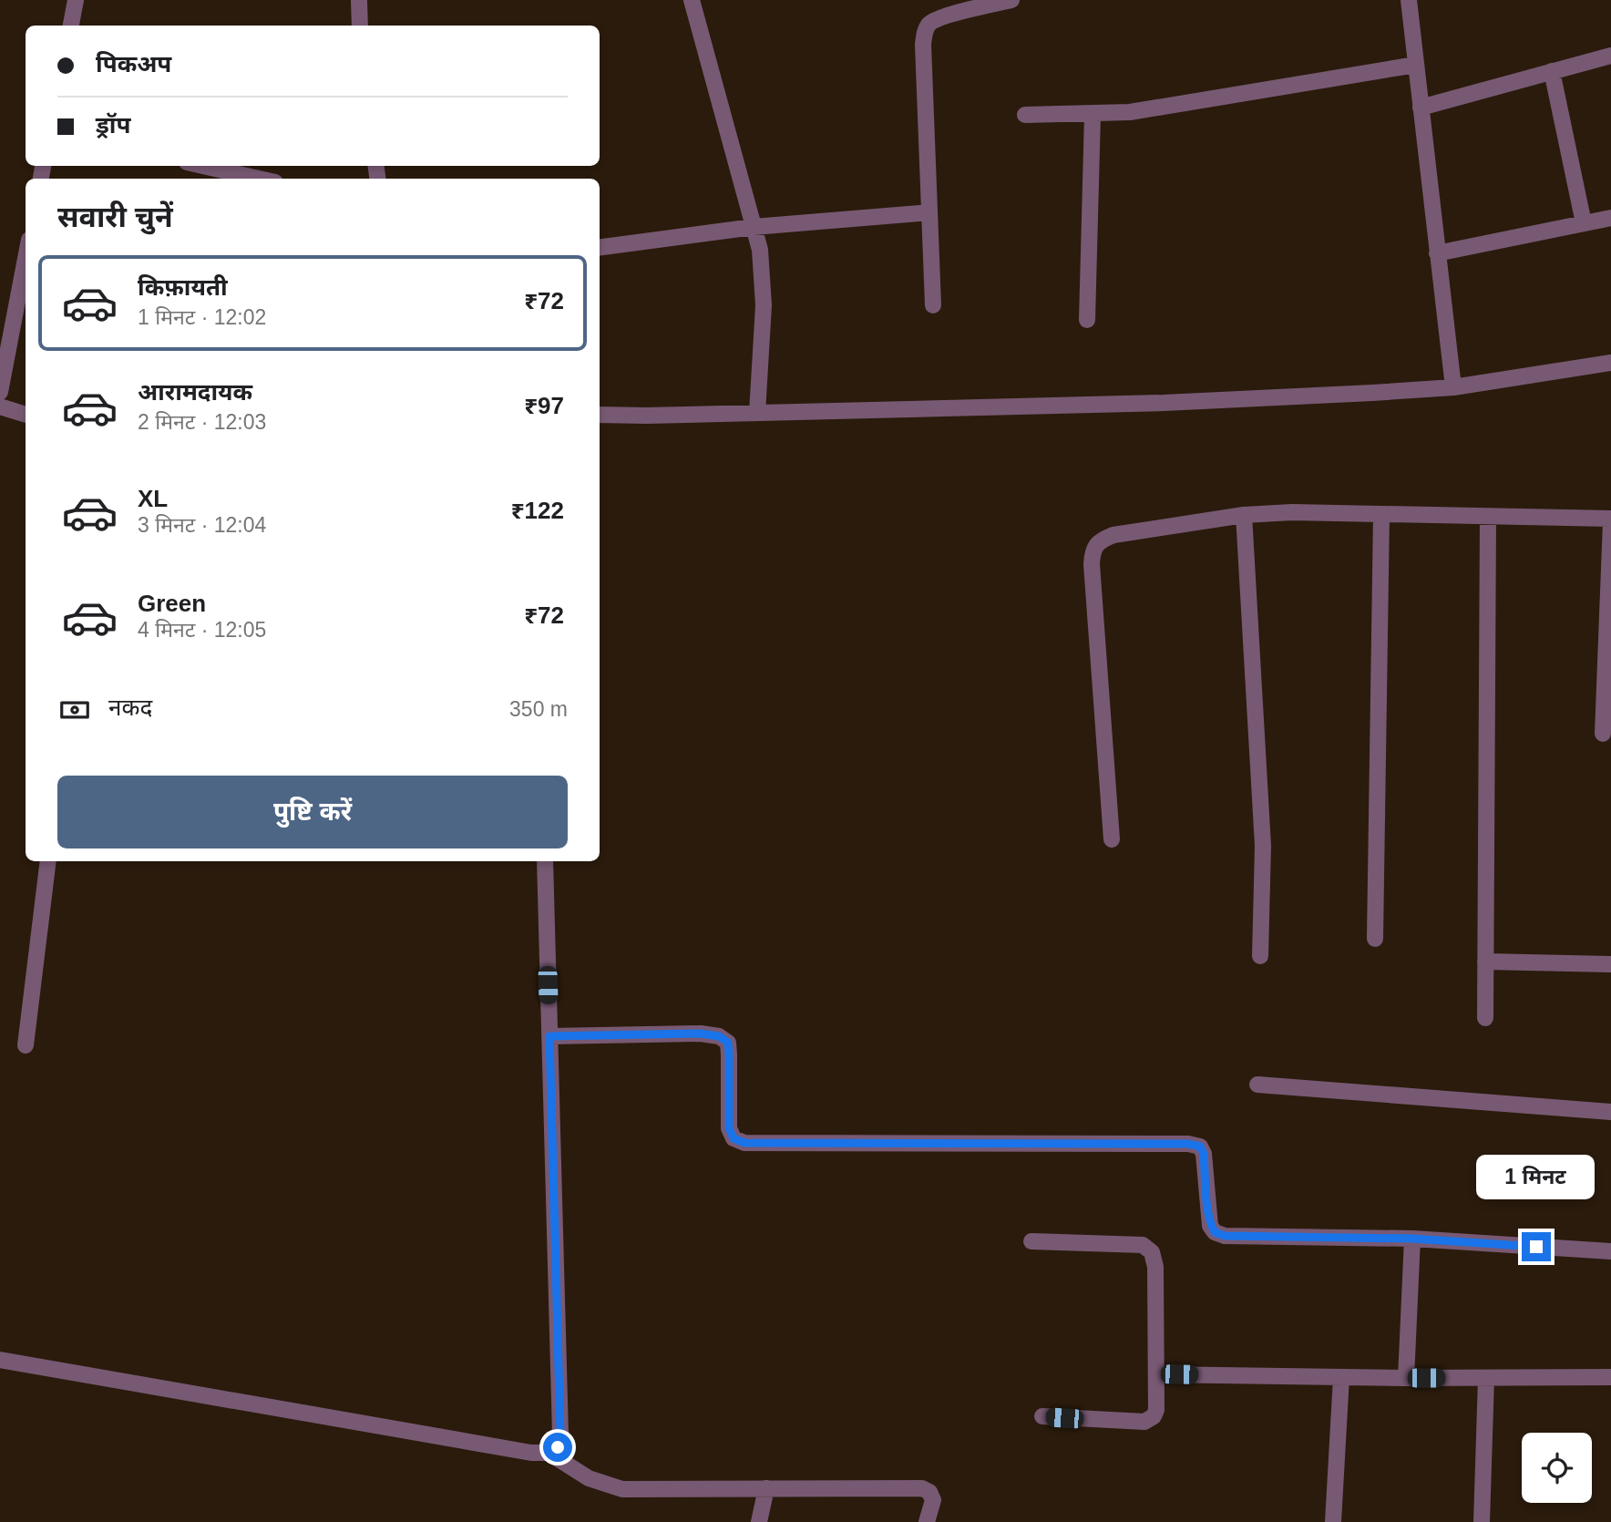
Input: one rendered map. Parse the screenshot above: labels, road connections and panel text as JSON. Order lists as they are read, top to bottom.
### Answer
{
  "page": {
    "banner": ["पिकअप", "ड्रॉप"],
    "heading": "सवारी चुनें",
    "list": [
      {
        "name": "किफ़ायती",
        "note": "1 मिनट · 12:02",
        "value": "₹72"
      },
      {
        "name": "आरामदायक",
        "note": "2 मिनट · 12:03",
        "value": "₹97"
      },
      {
        "name": "XL",
        "note": "3 मिनट · 12:04",
        "value": "₹122"
      },
      {
        "name": "Green",
        "note": "4 मिनट · 12:05",
        "value": "₹72"
      }
    ],
    "pay": ["नकद", "350 m"],
    "buttons": "पुष्टि करें",
    "bubble": "1 मिनट"
  }
}
